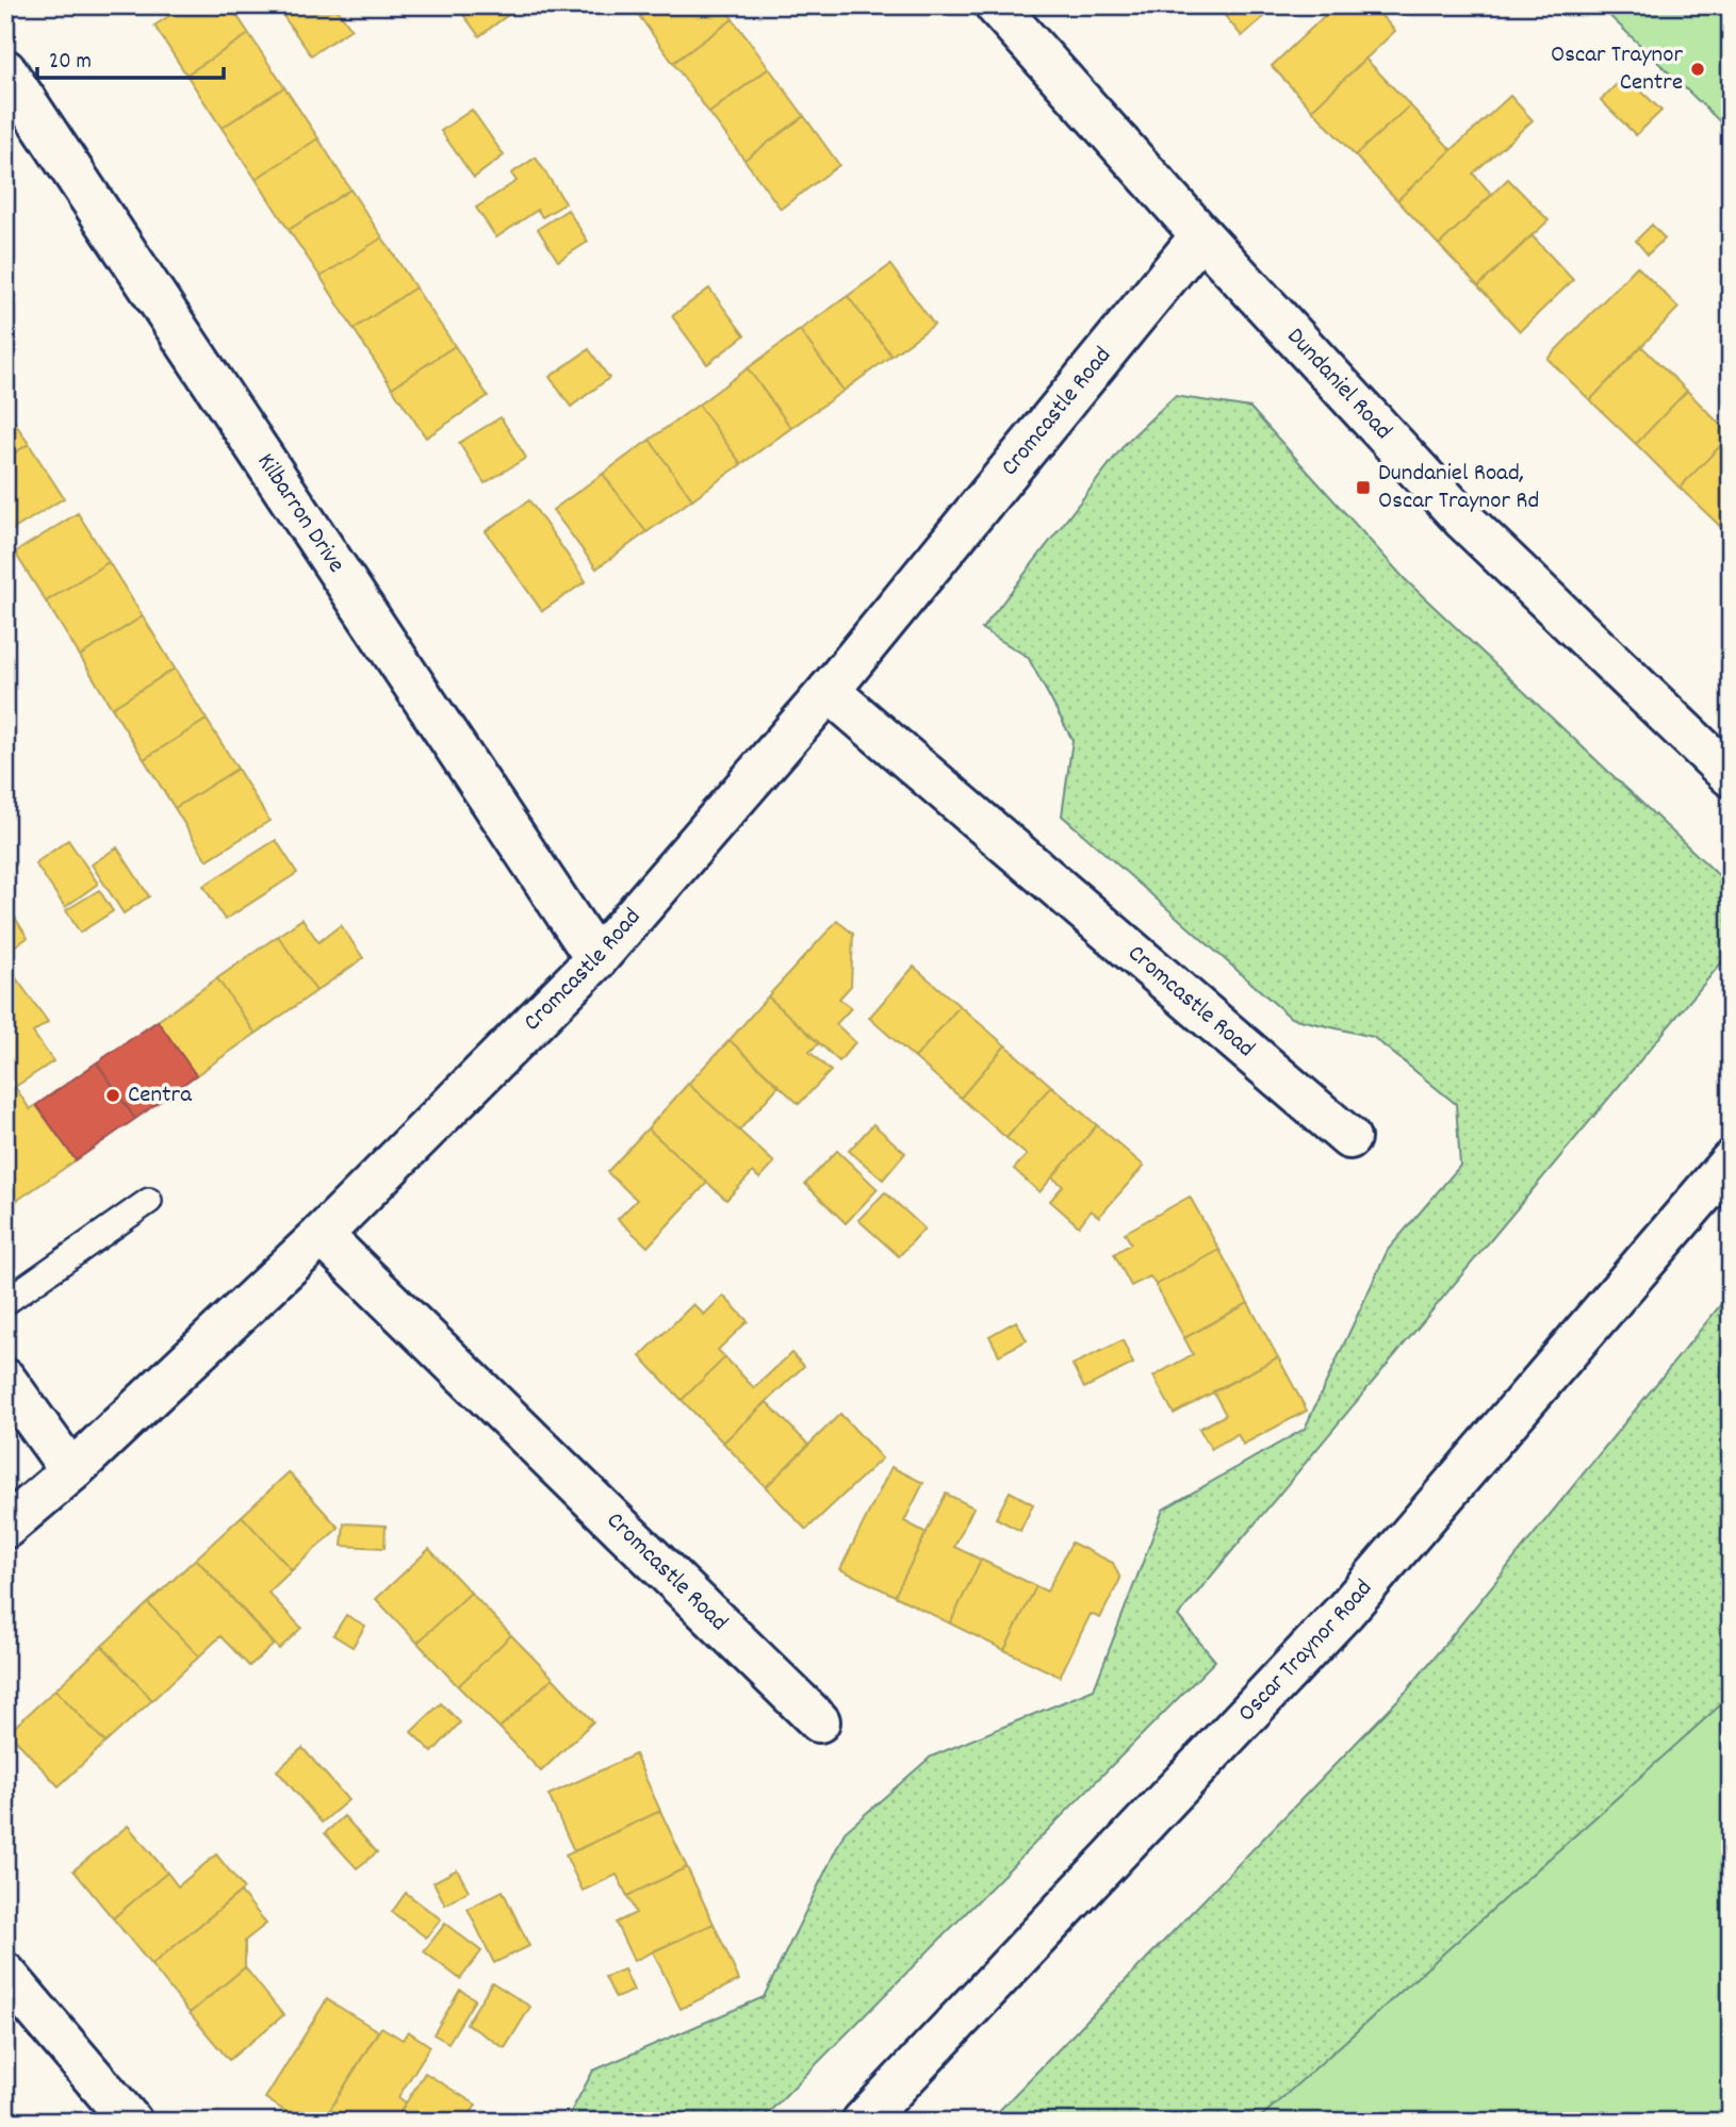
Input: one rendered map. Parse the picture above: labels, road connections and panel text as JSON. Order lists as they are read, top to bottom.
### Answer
{
  "streets": {
    "street": [
      "Dundaniel Road",
      "Cromcastle Road",
      "Kilbarron Drive",
      "Oscar Traynor Road"
    ]
  },
  "crossings": [
    ["Dundaniel Road", "Cromcastle Road"],
    ["Cromcastle Road", "Kilbarron Drive"]
  ],
  "places": {
    "other": ["Oscar Traynor Centre", "Centra"],
    "transit": ["Dundaniel Road, Oscar Traynor Rd"]
  },
  "scale_bar": "20 m"
}
